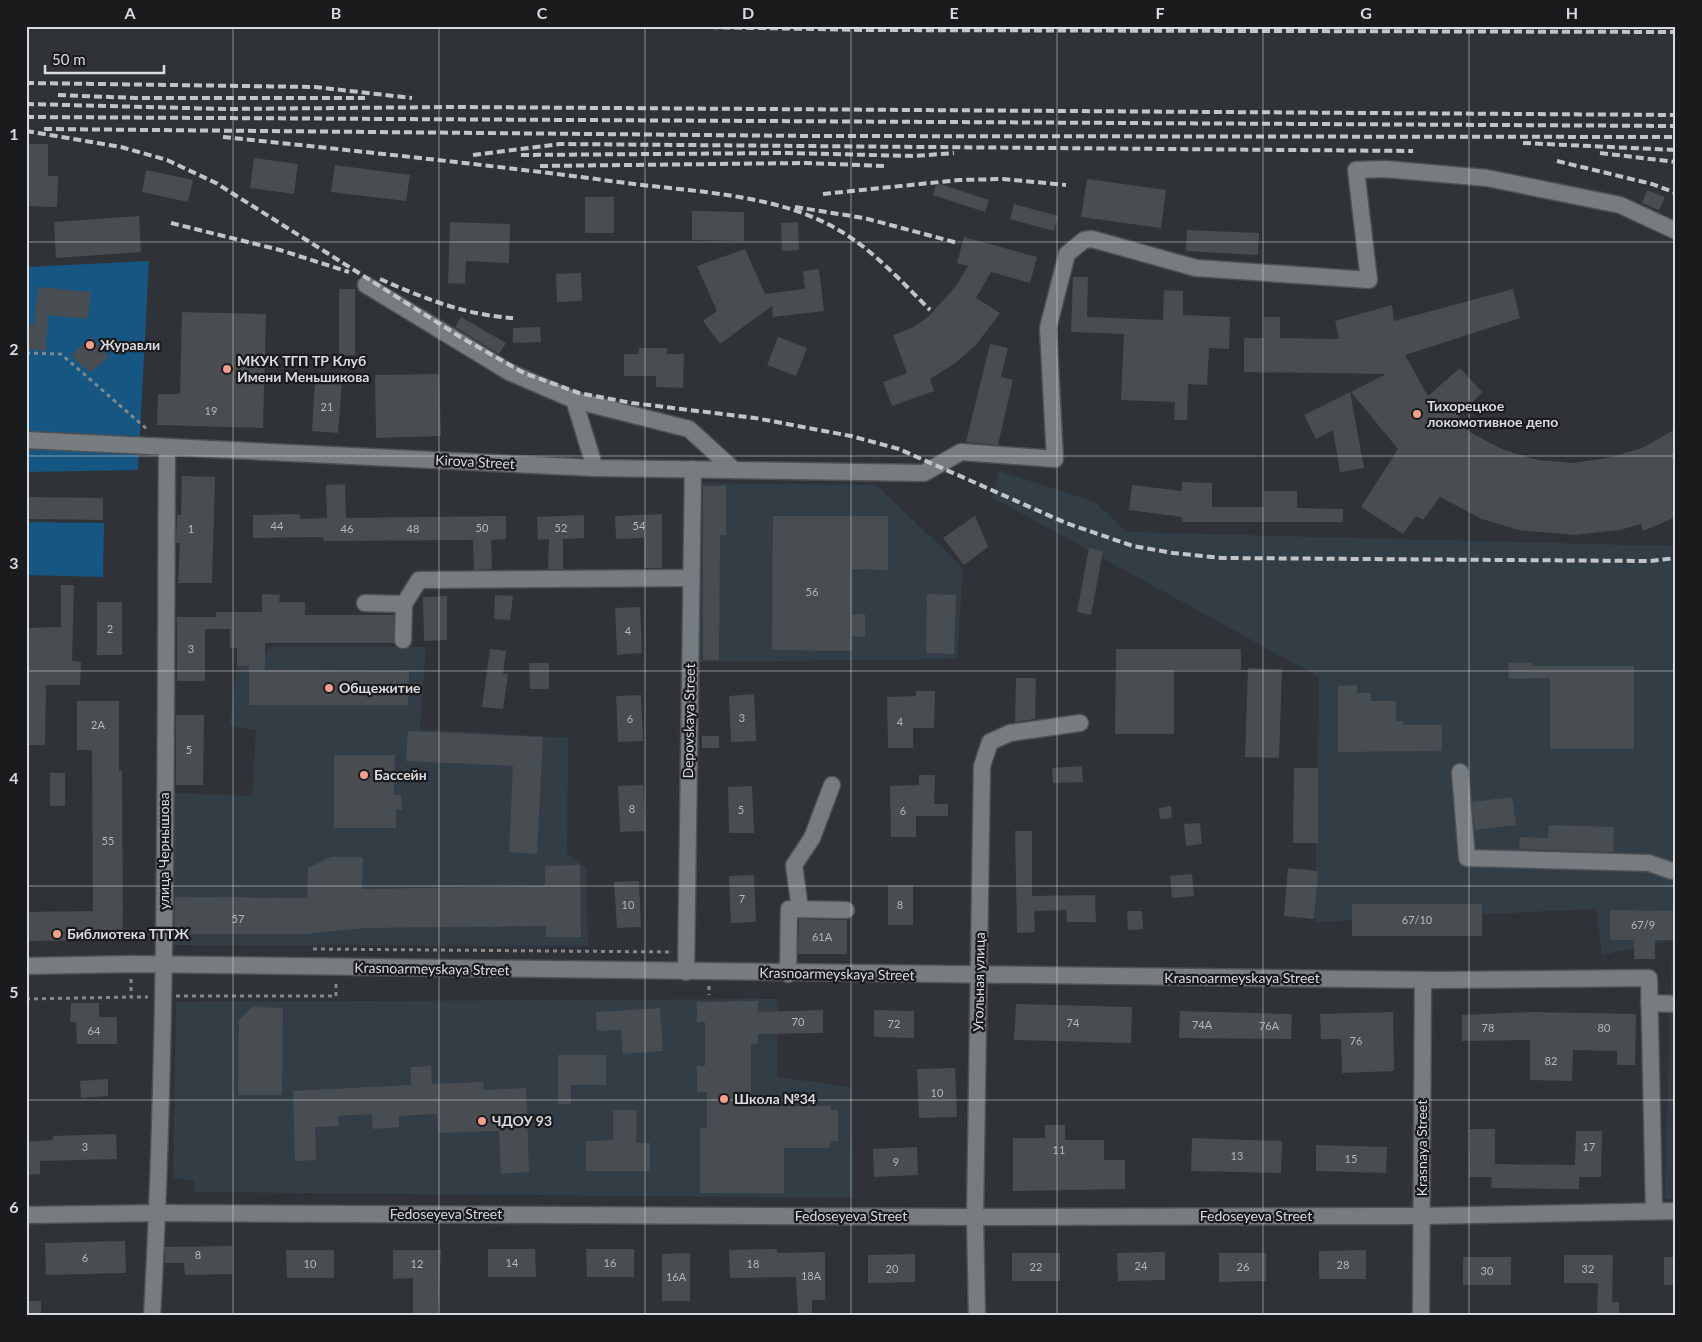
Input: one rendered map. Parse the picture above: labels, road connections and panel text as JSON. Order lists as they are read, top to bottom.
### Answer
{
  "streets": {
    "street": [
      "Kirova Street",
      "Depovskaya Street",
      "улица Чернышова",
      "Krasnoarmeyskaya Street",
      "Угольная улица",
      "Krasnaya Street",
      "Fedoseyeva Street"
    ]
  },
  "crossings": [
    ["Kirova Street", "Depovskaya Street"],
    ["Kirova Street", "улица Чернышова"],
    ["Depovskaya Street", "Krasnoarmeyskaya Street"],
    ["улица Чернышова", "Krasnoarmeyskaya Street"],
    ["улица Чернышова", "Fedoseyeva Street"],
    ["Krasnoarmeyskaya Street", "Угольная улица"],
    ["Krasnoarmeyskaya Street", "Krasnaya Street"],
    ["Угольная улица", "Fedoseyeva Street"],
    ["Krasnaya Street", "Fedoseyeva Street"]
  ],
  "places": [
    "Журавли",
    "МКУК ТГП ТР Клуб Имени Меньшикова",
    "Тихорецкое локомотивное депо",
    "Общежитие",
    "Бассейн",
    "Библиотека ТТТЖ",
    "Школа №34",
    "ЧДОУ 93"
  ],
  "house_numbers": [
    "21",
    "19",
    "44",
    "54",
    "50",
    "52",
    "1",
    "46",
    "48",
    "56",
    "2",
    "4",
    "3",
    "3",
    "6",
    "4",
    "2А",
    "5",
    "8",
    "5",
    "6",
    "55",
    "7",
    "10",
    "8",
    "57",
    "67/10",
    "67/9",
    "61А",
    "70",
    "74",
    "72",
    "74А",
    "76А",
    "78",
    "80",
    "64",
    "76",
    "82",
    "10",
    "3",
    "17",
    "11",
    "13",
    "15",
    "9",
    "8",
    "6",
    "14",
    "16",
    "10",
    "12",
    "18",
    "28",
    "24",
    "22",
    "26",
    "20",
    "32",
    "30",
    "18А",
    "16А"
  ],
  "scale_bar": "50 m",
  "grid": {
    "columns": [
      "A",
      "B",
      "C",
      "D",
      "E",
      "F",
      "G",
      "H"
    ],
    "rows": [
      "1",
      "2",
      "3",
      "4",
      "5",
      "6"
    ]
  }
}
